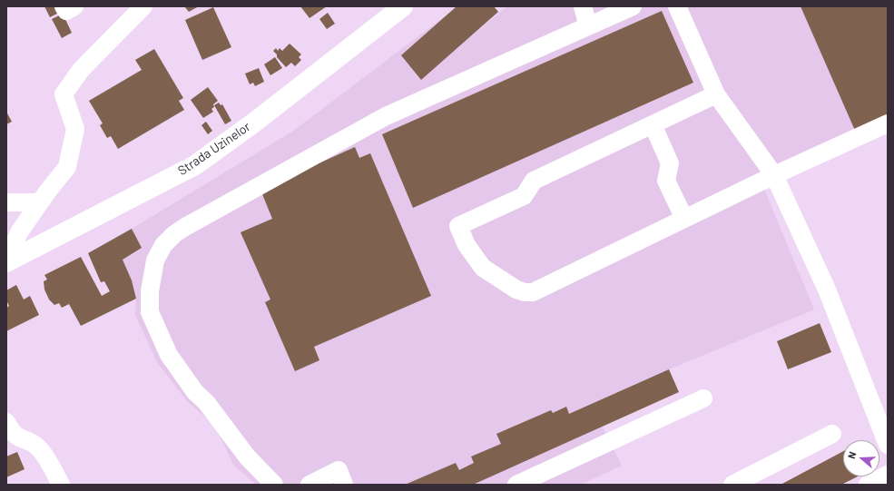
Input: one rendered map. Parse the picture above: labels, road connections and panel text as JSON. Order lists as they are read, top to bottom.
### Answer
{
  "streets": {
    "main road": ["Strada Uzinelor"]
  },
  "north": "left"
}
